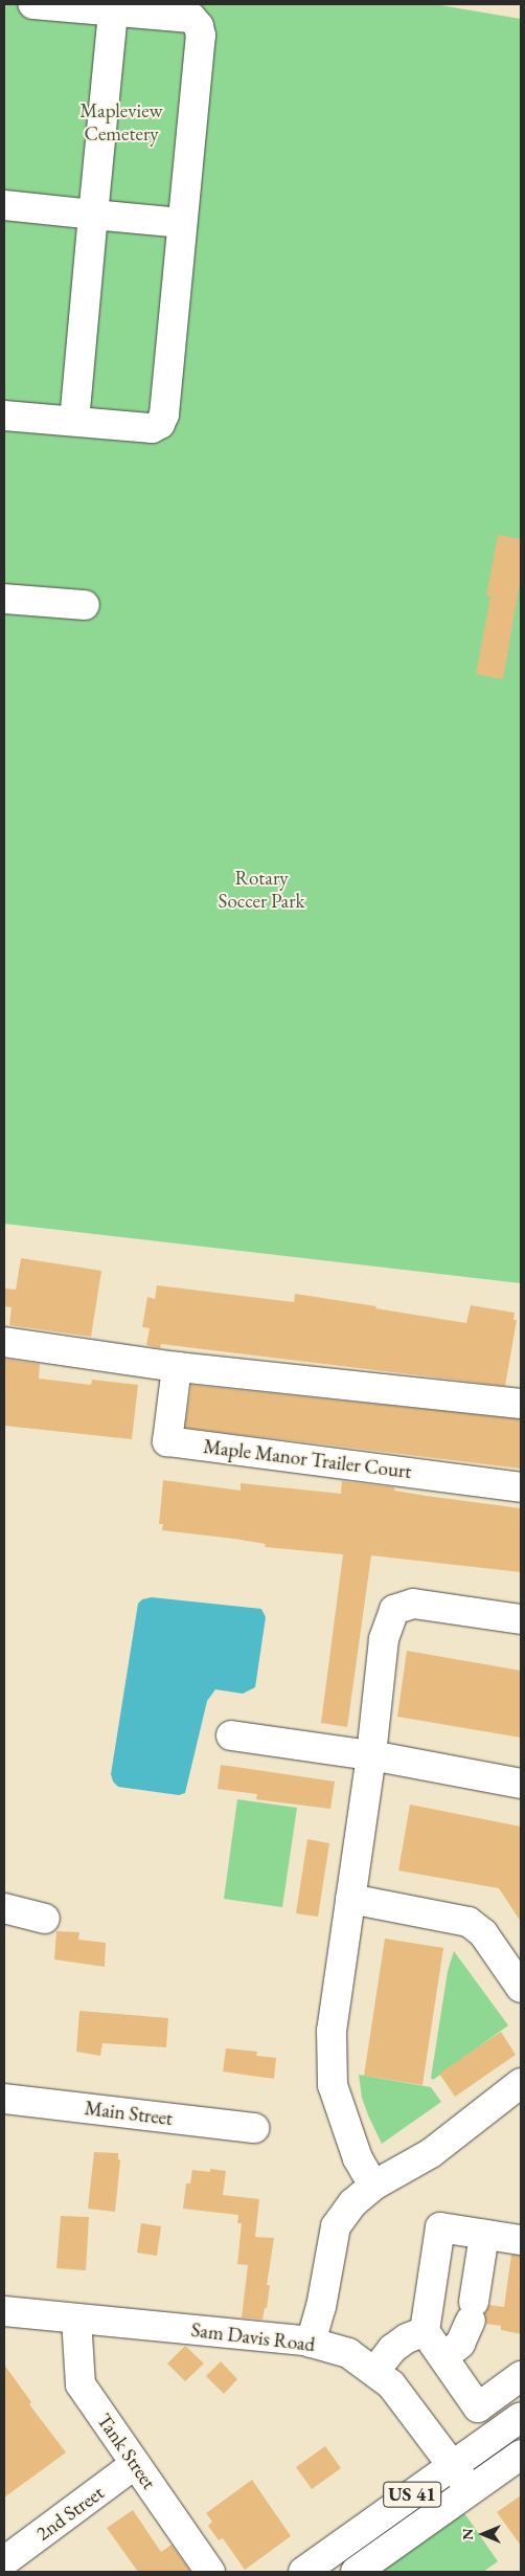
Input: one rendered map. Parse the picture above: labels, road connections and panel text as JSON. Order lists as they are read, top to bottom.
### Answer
{
  "streets": {
    "street": [
      "Maple Manor Trailer Court",
      "Main Street",
      "Sam Davis Road",
      "Tank Street",
      "US 41",
      "2nd Street"
    ]
  },
  "crossings": [
    ["Sam Davis Road", "Tank Street"],
    ["Sam Davis Road", "US 41"],
    ["Tank Street", "2nd Street"]
  ],
  "parks": ["Mapleview Cemetery", "Rotary Soccer Park"],
  "north": "left"
}
